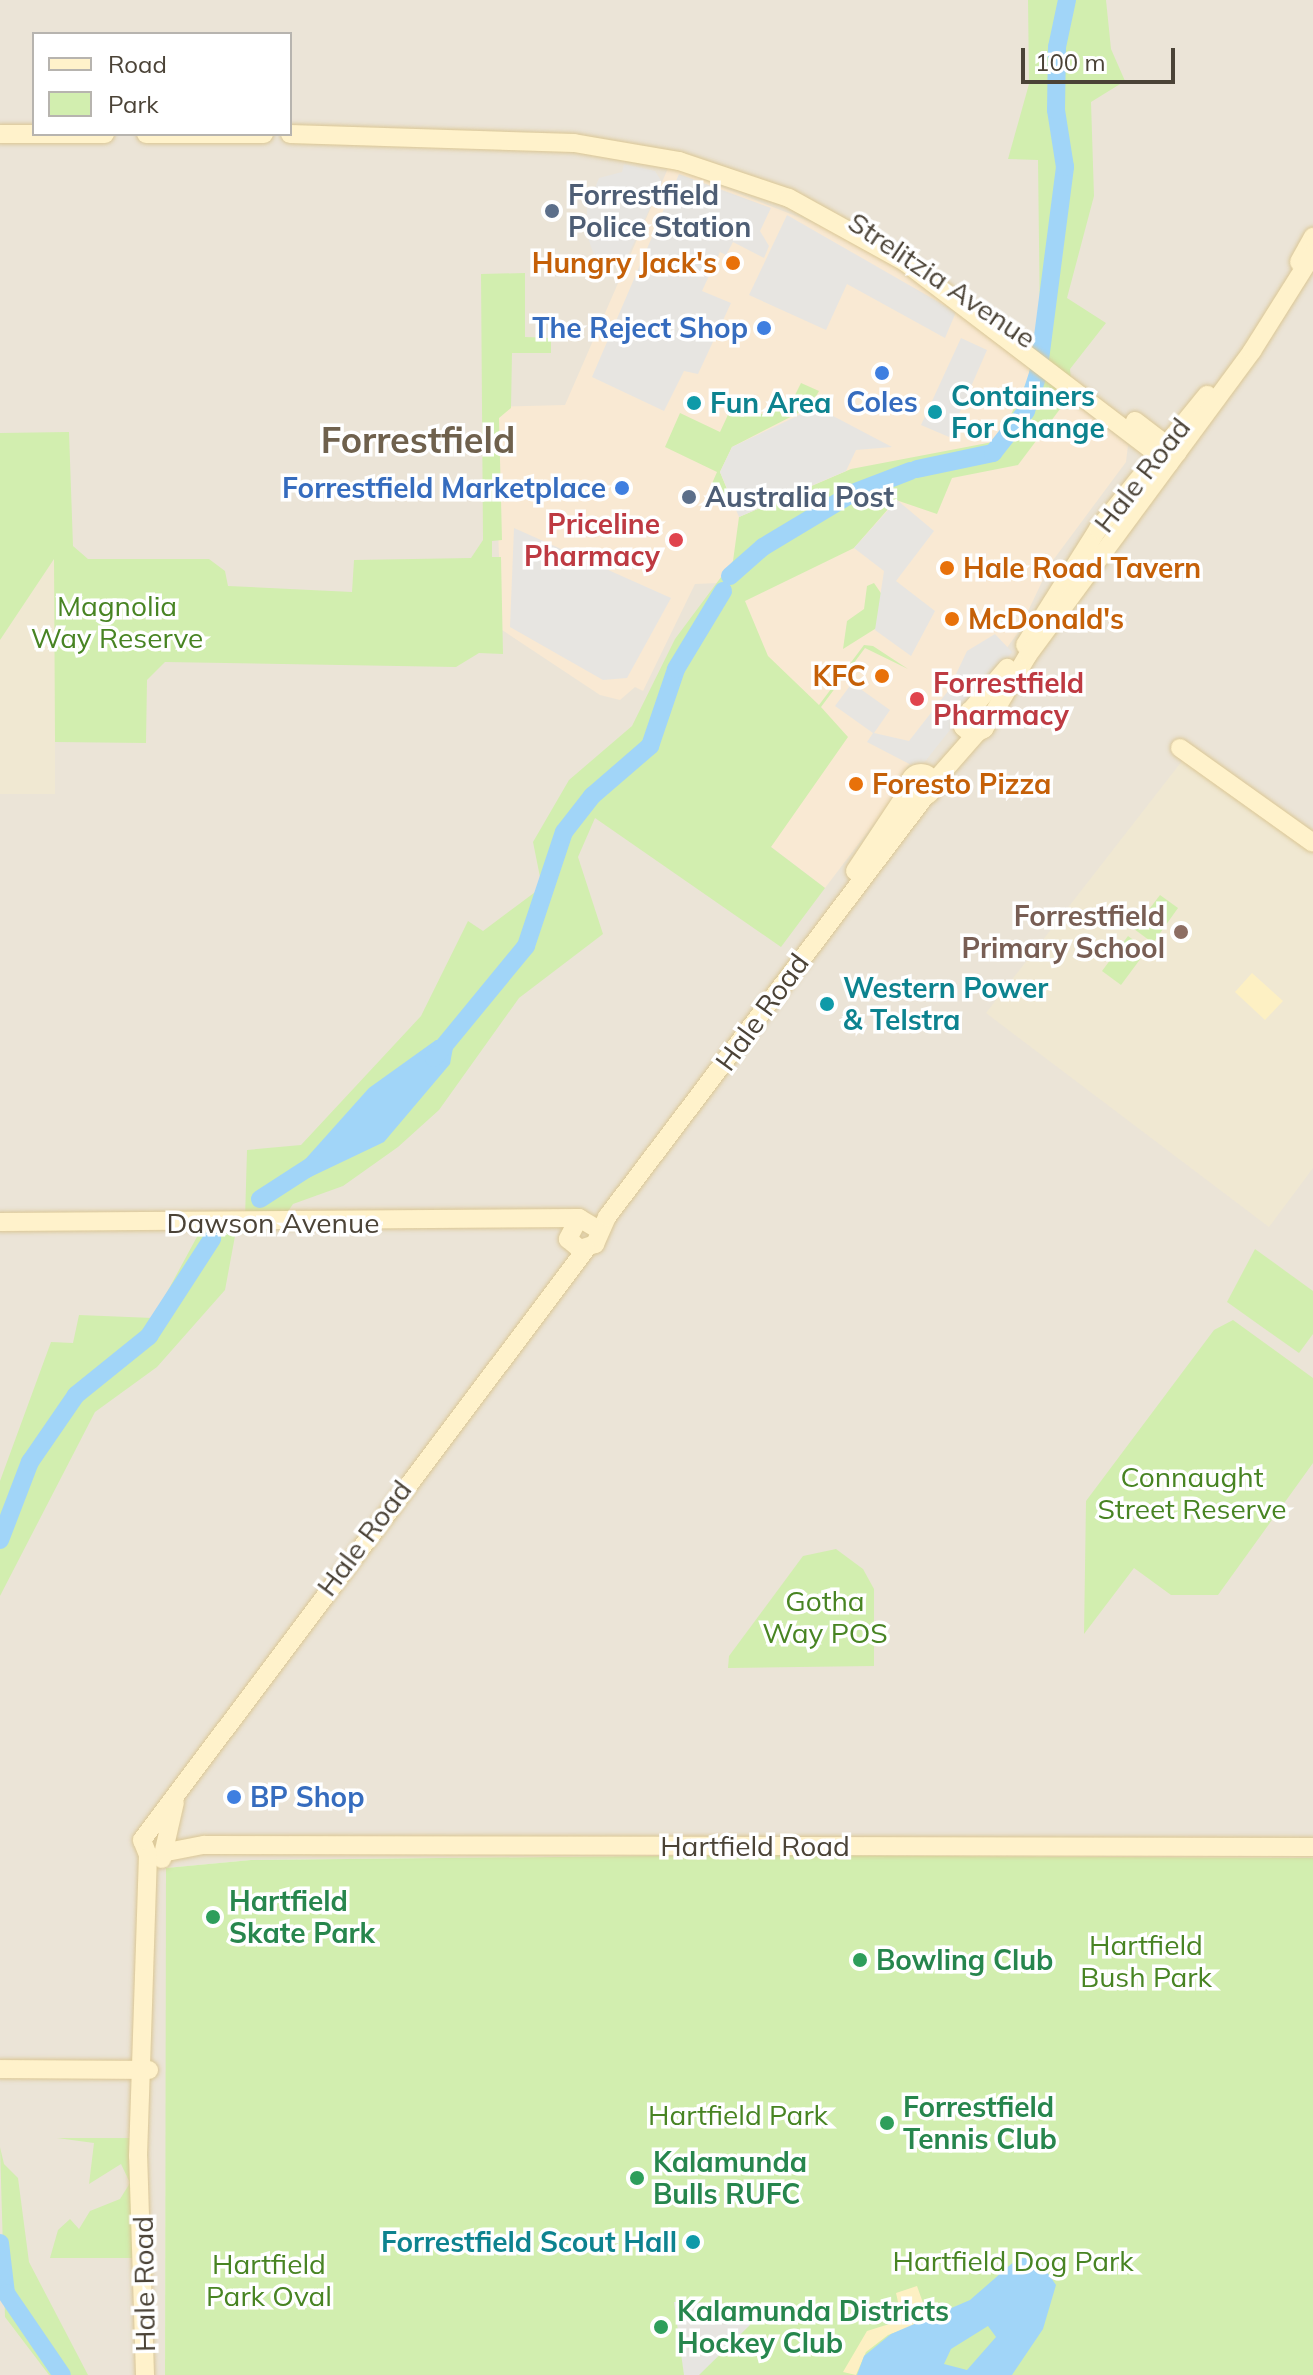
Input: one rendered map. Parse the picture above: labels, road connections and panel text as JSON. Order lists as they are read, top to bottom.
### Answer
{
  "streets": {
    "street": [
      "Strelitzia Avenue",
      "Hale Road",
      "Dawson Avenue",
      "Hartfield Road"
    ]
  },
  "crossings": [
    ["Strelitzia Avenue", "Hale Road"],
    ["Hale Road", "Dawson Avenue"],
    ["Hale Road", "Hartfield Road"]
  ],
  "districts": ["Forrestfield"],
  "parks": [
    "Magnolia Way Reserve",
    "Connaught Street Reserve",
    "Gotha Way POS",
    "Hartfield Bush Park",
    "Hartfield Park",
    "Hartfield Dog Park",
    "Hartfield Park Oval"
  ],
  "places": [
    "Forrestfield Police Station",
    "Hungry Jack's",
    "The Reject Shop",
    "Coles",
    "Fun Area",
    "Containers For Change",
    "Forrestfield Marketplace",
    "Australia Post",
    "Priceline Pharmacy",
    "Hale Road Tavern",
    "McDonald's",
    "KFC",
    "Forrestfield Pharmacy",
    "Foresto Pizza",
    "Forrestfield Primary School",
    "Western Power & Telstra",
    "BP Shop",
    "Hartfield Skate Park",
    "Bowling Club",
    "Forrestfield Tennis Club",
    "Kalamunda Bulls RUFC",
    "Forrestfield Scout Hall",
    "Kalamunda Districts Hockey Club"
  ],
  "legend": ["Road", "Park"],
  "scale_bar": "100 m"
}
